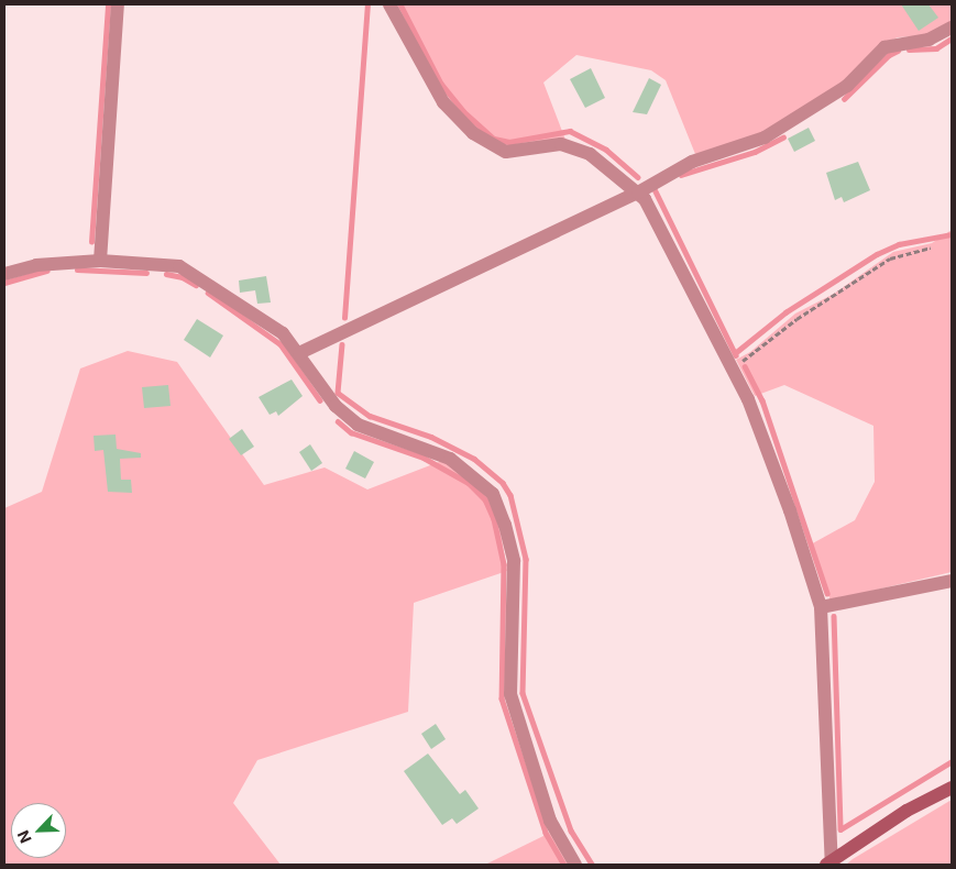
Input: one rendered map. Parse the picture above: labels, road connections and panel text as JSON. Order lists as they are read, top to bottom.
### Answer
{
  "north": "bottom left"
}
